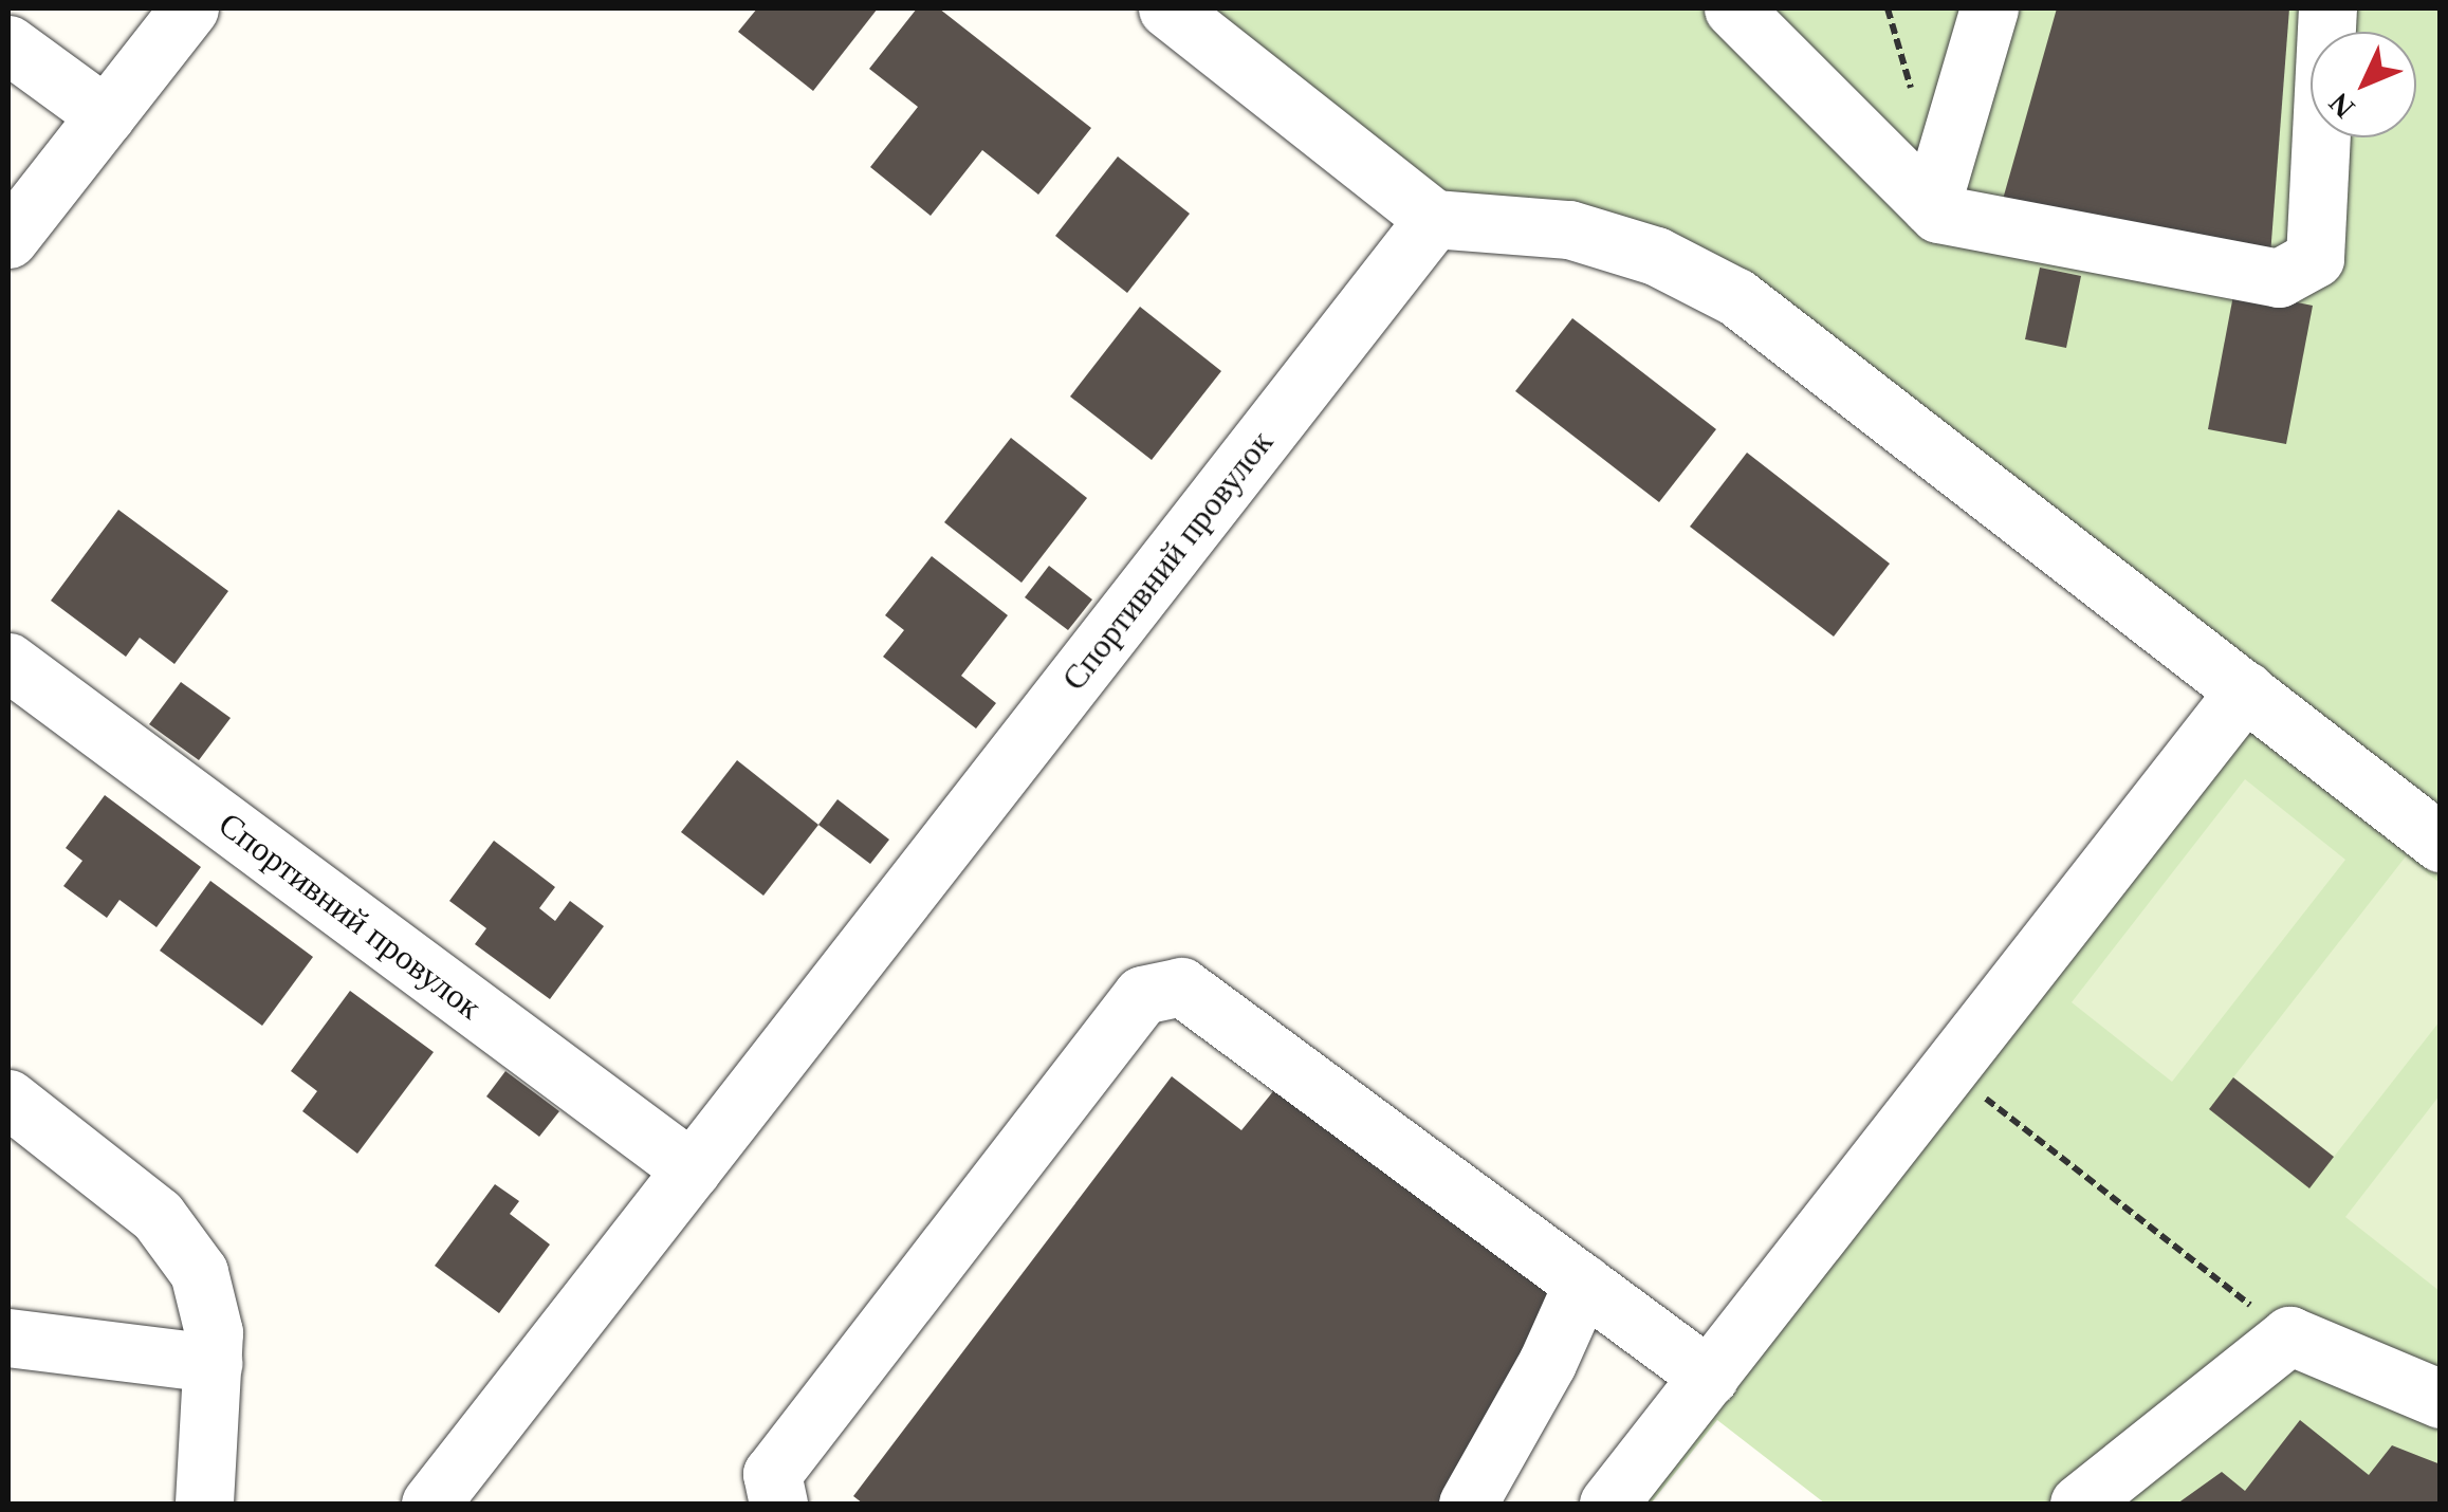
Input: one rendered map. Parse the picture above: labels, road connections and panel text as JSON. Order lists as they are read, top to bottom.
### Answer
{
  "streets": {
    "street": ["Спортивний провулок"]
  },
  "north": "bottom left"
}
